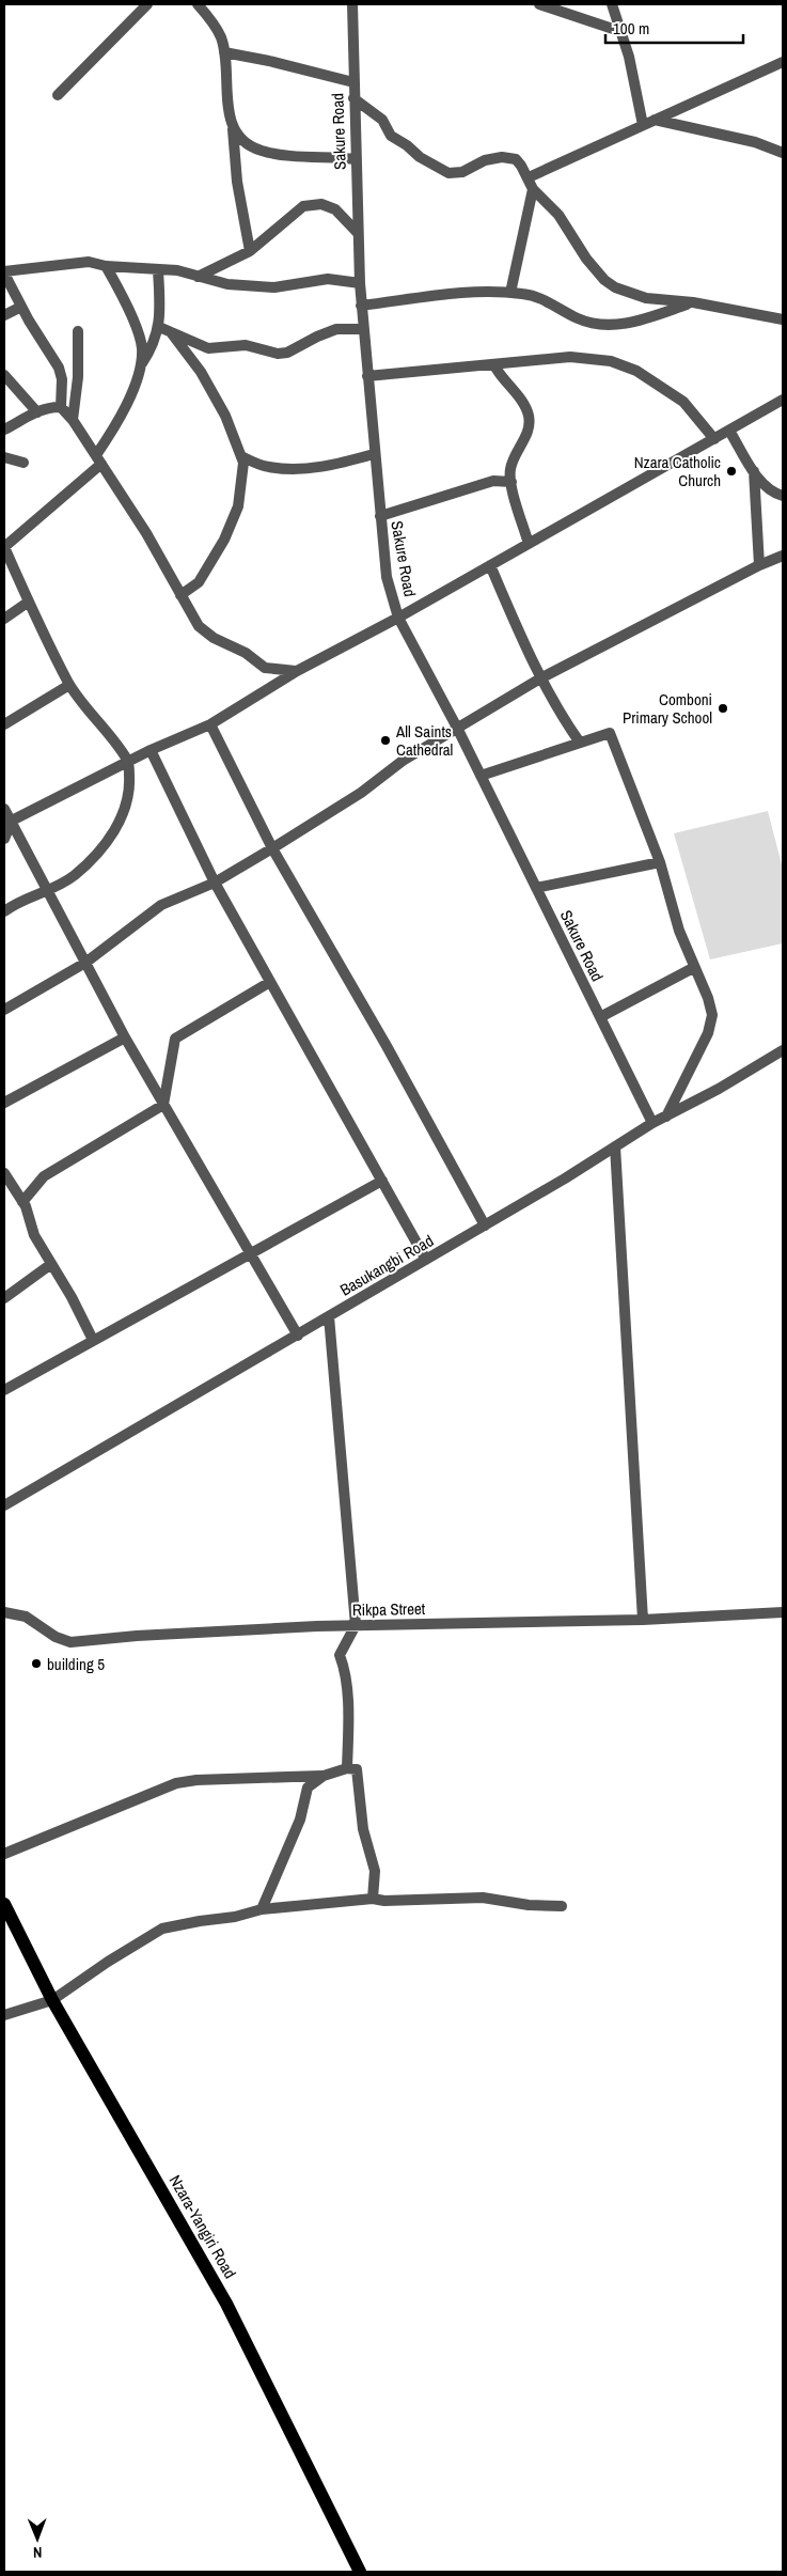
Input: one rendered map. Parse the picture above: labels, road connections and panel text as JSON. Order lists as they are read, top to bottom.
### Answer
{
  "streets": {
    "main road": ["Nzara-Yangiri Road"],
    "street": ["Sakure Road", "Basukangbi Road", "Rikpa Street"]
  },
  "crossings": [
    ["Sakure Road", "Basukangbi Road"]
  ],
  "places": [
    "Nzara Catholic Church",
    "Comboni Primary School",
    "All Saints Cathedral",
    "building 5"
  ],
  "scale_bar": "100 m",
  "north": "bottom"
}
